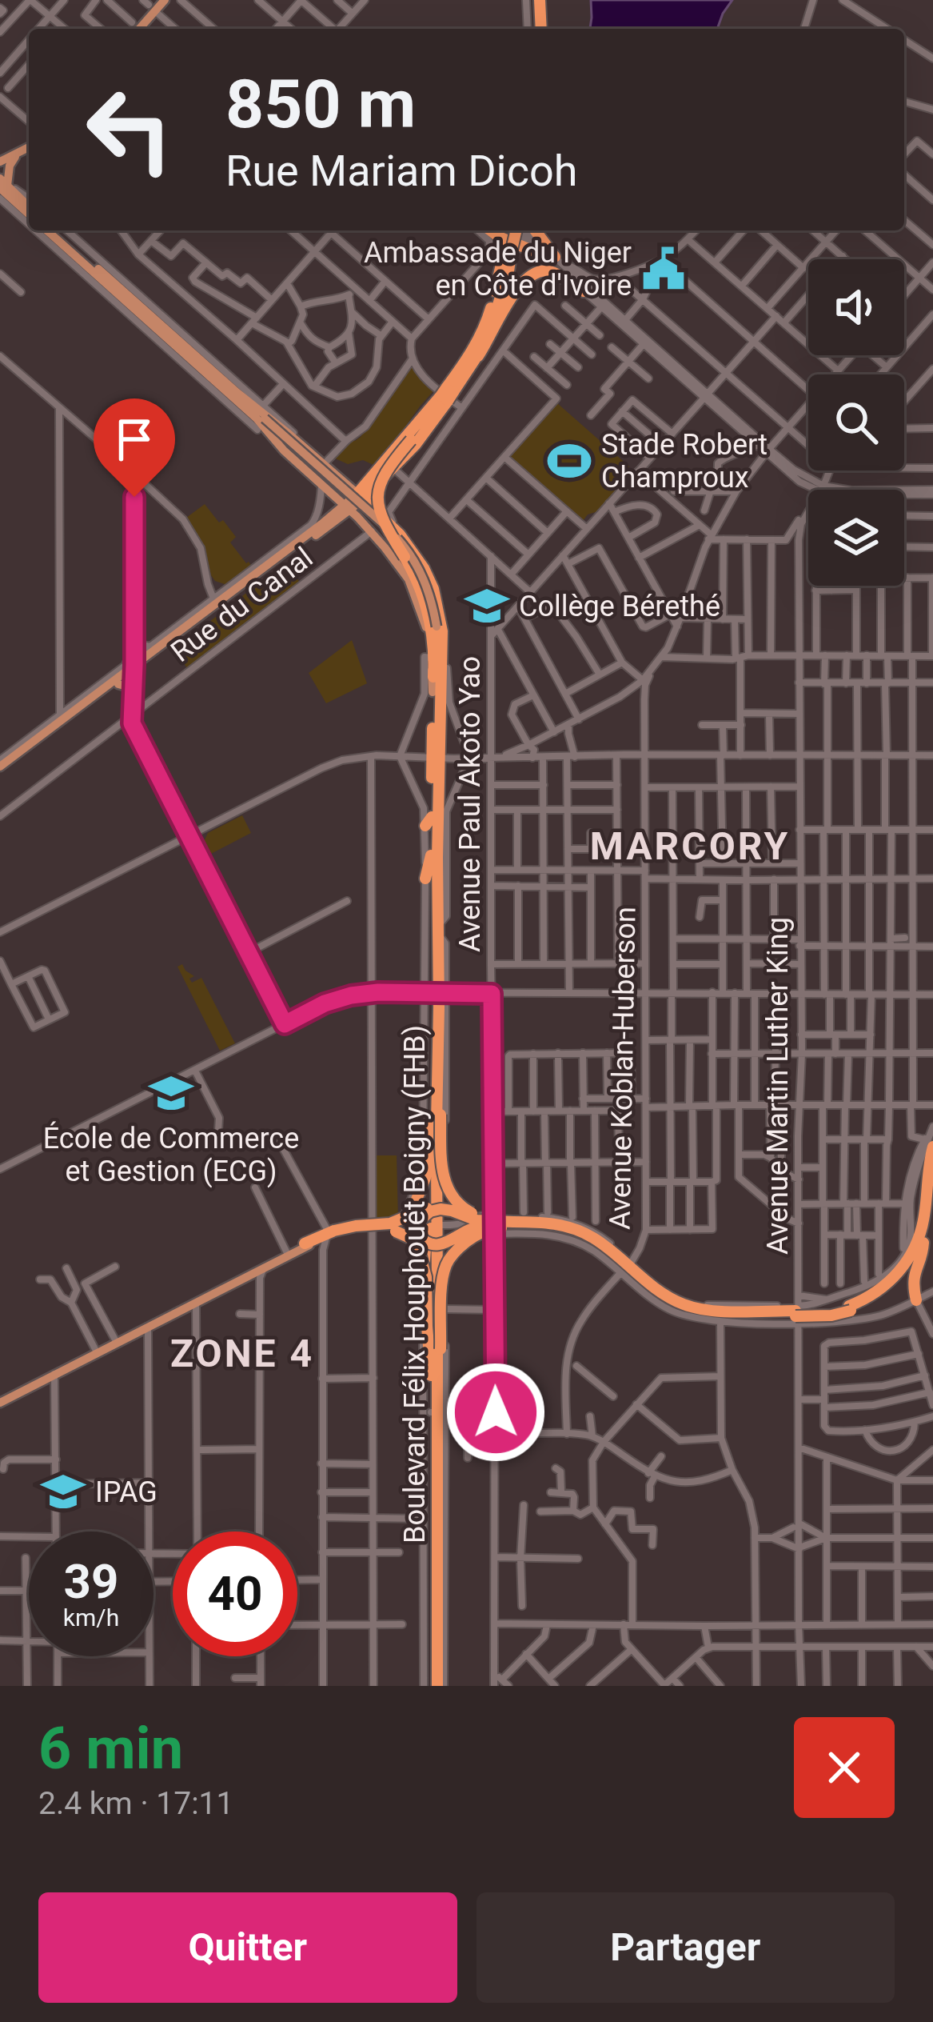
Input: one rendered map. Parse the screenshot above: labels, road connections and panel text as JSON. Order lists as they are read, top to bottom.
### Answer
{
  "streets": {
    "highway": ["Boulevard Félix Houphouët Boigny (FHB)"],
    "street": [
      "Rue du Canal",
      "Avenue Paul Akoto Yao",
      "Avenue Koblan-Huberson",
      "Avenue Martin Luther King"
    ]
  },
  "crossings": [
    ["Rue du Canal", "Boulevard Félix Houphouët Boigny (FHB)"]
  ],
  "districts": ["MARCORY", "ZONE 4"],
  "places": {
    "public building": ["Ambassade du Niger en Côte d'Ivoire"],
    "sports": ["Stade Robert Champroux"],
    "school or university": ["Collège Bérethé", "École de Commerce et Gestion (ECG)", "IPAG"]
  },
  "page": {
    "turn": ["850 m", "Rue Mariam Dicoh"],
    "speed": "39 km/h",
    "limit": "40",
    "heading": ["6 min", "2.4 km · 17:11"],
    "buttons": ["Quitter", "Partager"]
  }
}
